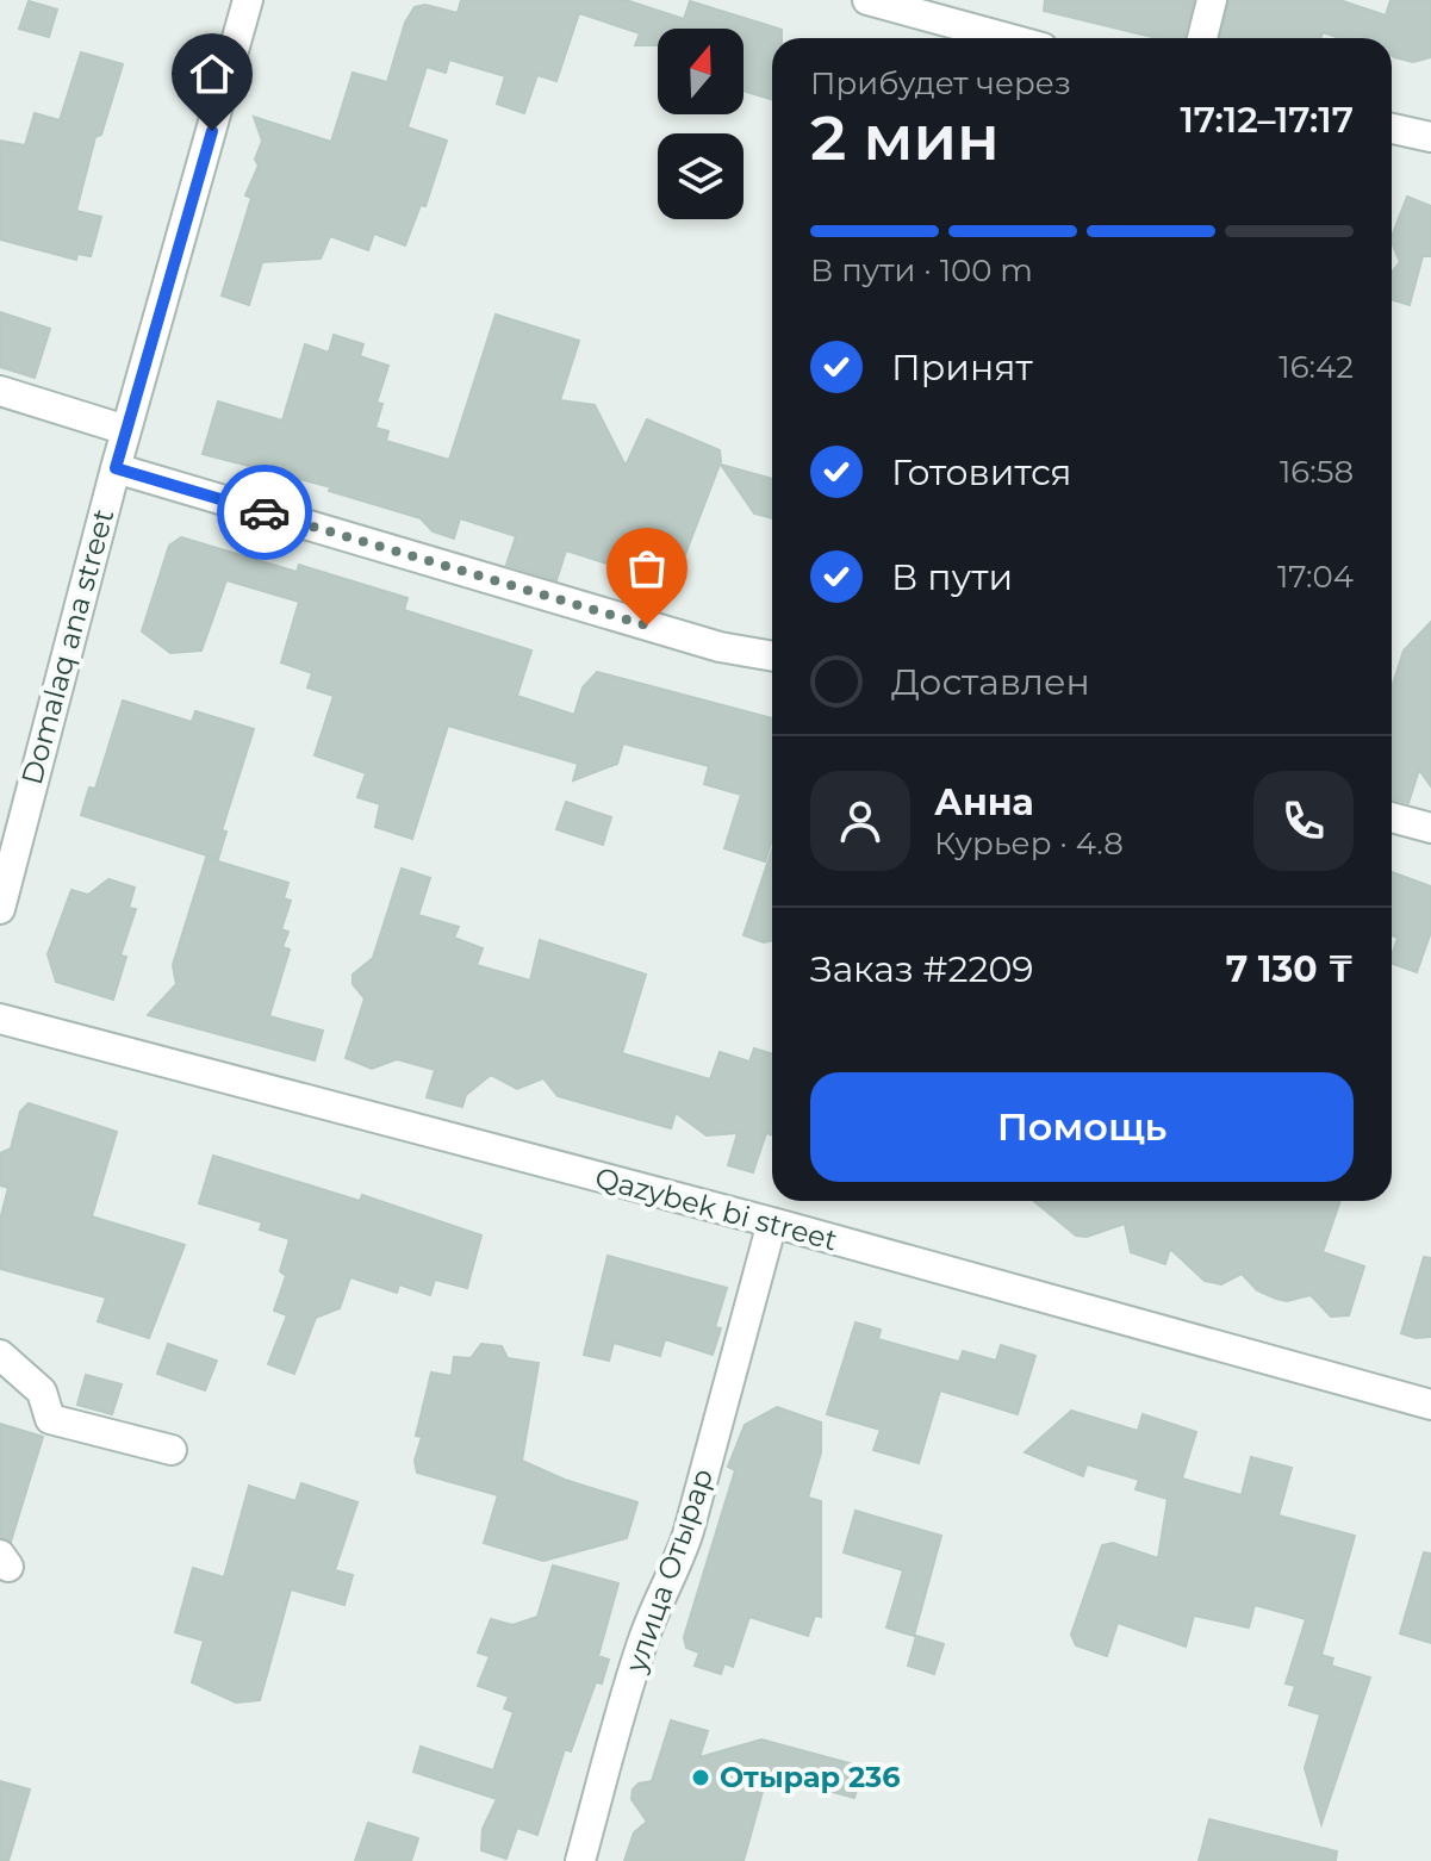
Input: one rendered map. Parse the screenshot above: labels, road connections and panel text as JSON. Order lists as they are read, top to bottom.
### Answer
{
  "streets": {
    "street": ["Domalaq ana street", "Qazybek bi street", "улица Отырар"]
  },
  "crossings": [
    ["Qazybek bi street", "улица Отырар"]
  ],
  "places": ["Отырар 236"],
  "north": "top",
  "page": {
    "heading": ["2 мин", "Прибудет через", "17:12–17:17"],
    "panel": [
      "Анна",
      "Курьер · 4.8",
      "Заказ #2209",
      "7 130 ₸"
    ],
    "bar": "В пути · 100 m",
    "list": [
      ["Принят", "16:42"],
      ["Готовится", "16:58"],
      ["В пути", "17:04"],
      "Доставлен"
    ],
    "buttons": "Помощь"
  }
}
